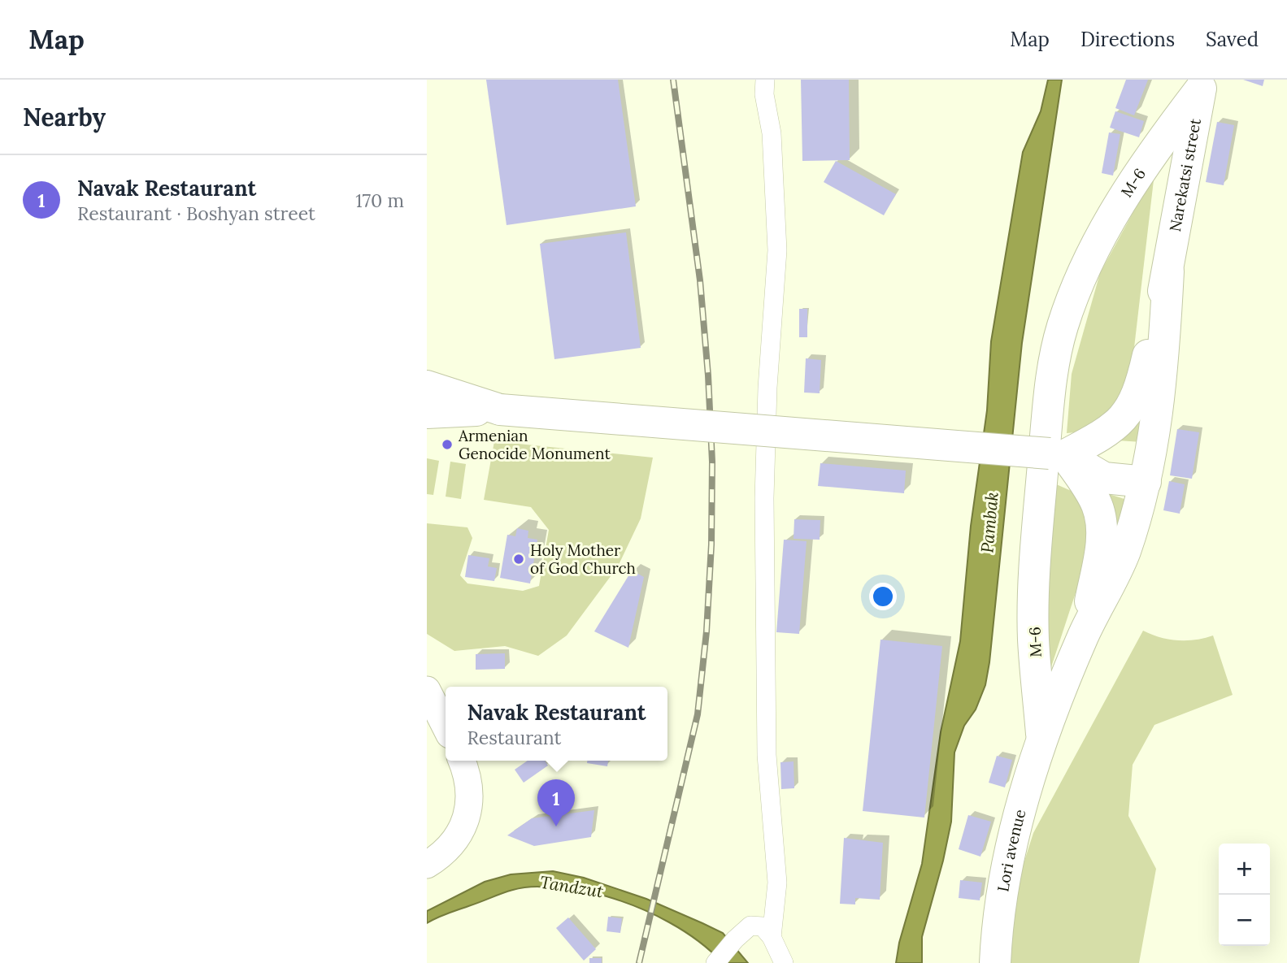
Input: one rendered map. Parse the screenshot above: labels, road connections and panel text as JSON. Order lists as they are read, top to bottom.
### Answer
{
  "streets": {
    "highway": ["Narekatsi street", "M-6", "Lori avenue"]
  },
  "crossings": [
    ["Narekatsi street", "M-6"],
    ["M-6", "Lori avenue"]
  ],
  "water": ["Pambak", "Tandzut"],
  "places": ["Armenian Genocide Monument", "Holy Mother of God Church"],
  "page": {
    "header": "Map",
    "nav": ["Map", "Directions", "Saved"],
    "heading": "Nearby",
    "list": [
      {
        "mark": "1",
        "name": "Navak Restaurant",
        "note": "Restaurant · Boshyan street",
        "value": "170 m"
      }
    ],
    "popup": ["Navak Restaurant", "Restaurant"],
    "pins": "1",
    "map_buttons": ["+", "−"]
  }
}
